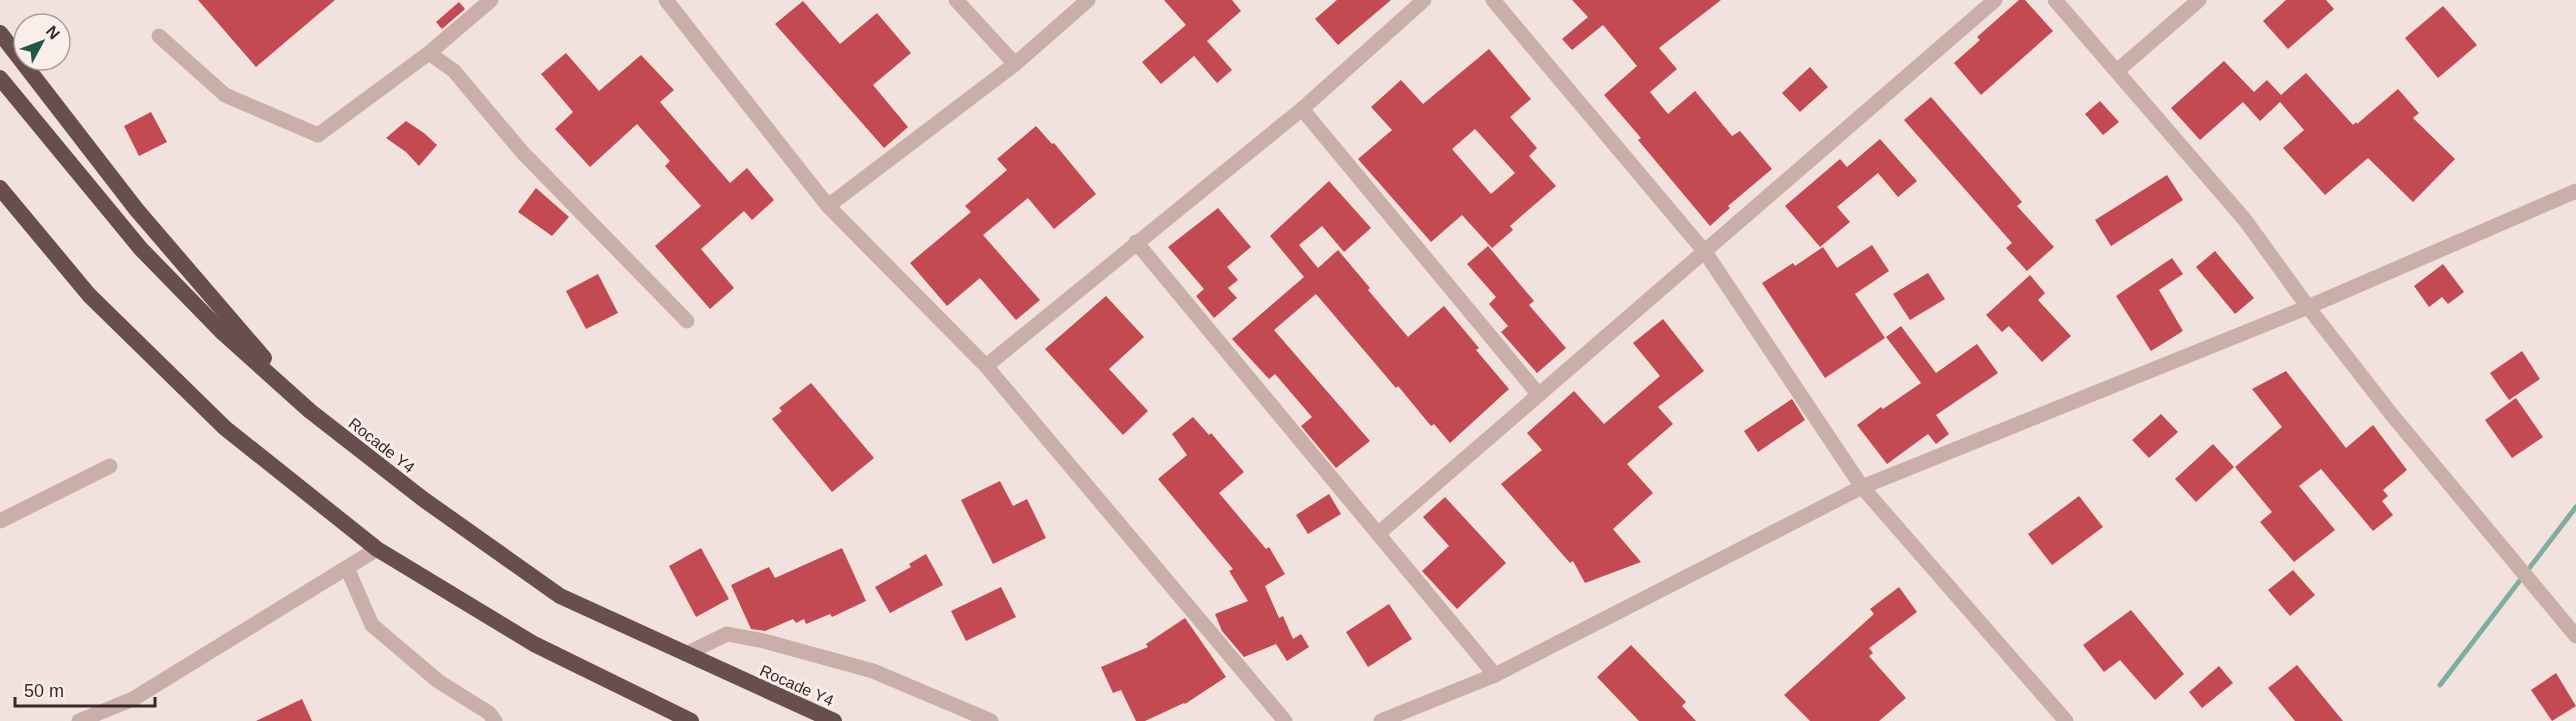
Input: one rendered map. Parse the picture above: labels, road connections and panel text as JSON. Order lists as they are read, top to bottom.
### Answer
{
  "streets": {
    "highway": ["Rocade Y4"]
  },
  "scale_bar": "50 m",
  "north": "top right"
}
